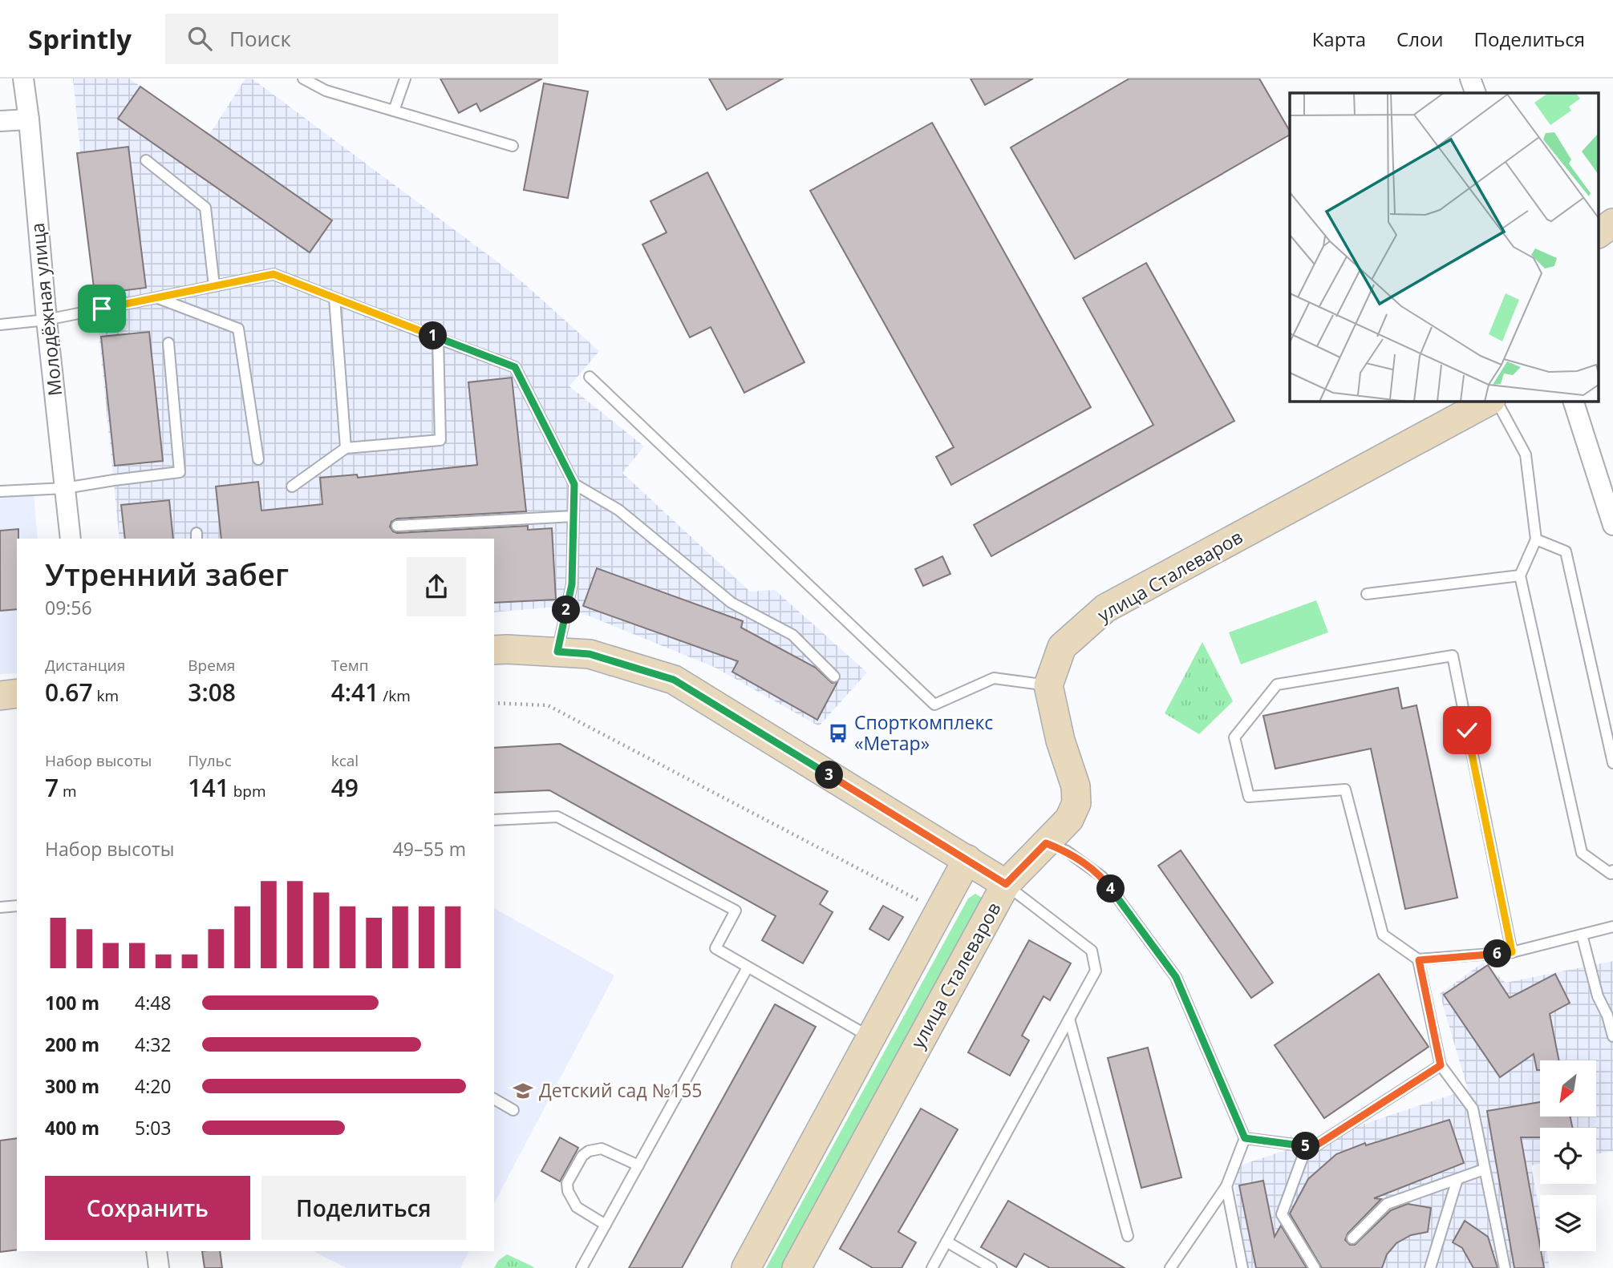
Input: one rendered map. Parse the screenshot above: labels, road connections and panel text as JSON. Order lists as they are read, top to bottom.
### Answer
{
  "streets": {
    "street": ["Молодёжная улица", "улица Сталеваров"]
  },
  "places": {
    "bus stop": ["Спорткомплекс «Метар»"],
    "school or university": ["Детский сад №155"]
  },
  "north": "bottom left",
  "page": {
    "header": "Sprintly",
    "search": "Поиск",
    "nav": ["Карта", "Слои", "Поделиться"],
    "pins": [
      "1",
      "2",
      "3",
      "4",
      "6",
      "5"
    ],
    "heading": ["Утренний забег", "09:56"],
    "stats": [
      ["Дистанция", "0.67 km"],
      ["Время", "3:08"],
      ["Темп", "4:41 /km"],
      ["Набор высоты", "7 m"],
      ["Пульс", "141 bpm"],
      ["kcal", "49"]
    ],
    "chart": ["Набор высоты", "49–55 m"],
    "list": [
      {
        "name": "100 m",
        "note": "4:48"
      },
      {
        "name": "200 m",
        "note": "4:32"
      },
      {
        "name": "300 m",
        "note": "4:20"
      },
      {
        "name": "400 m",
        "note": "5:03"
      }
    ],
    "buttons": ["Сохранить", "Поделиться"]
  }
}
